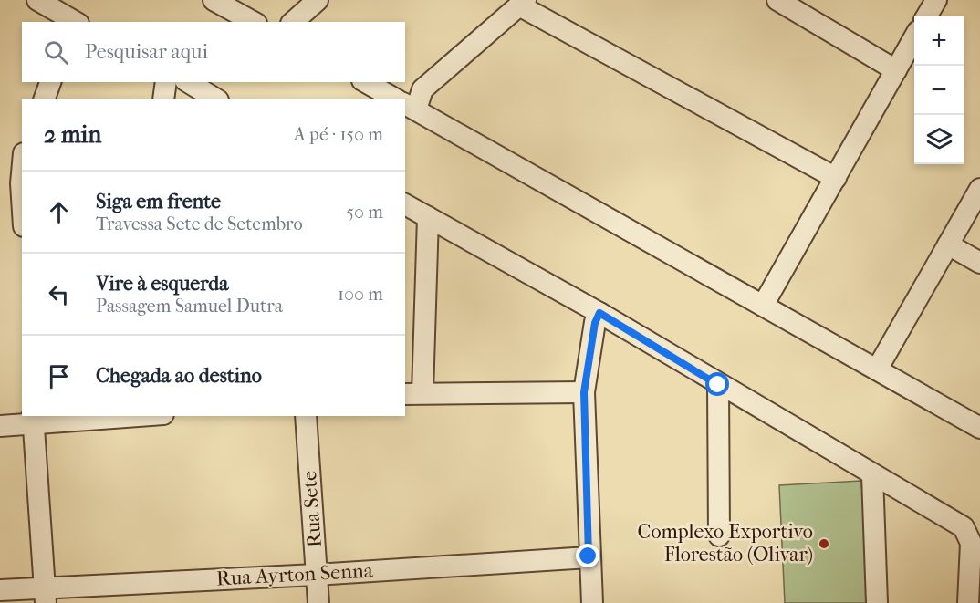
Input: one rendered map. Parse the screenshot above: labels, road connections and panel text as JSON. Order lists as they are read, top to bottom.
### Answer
{
  "streets": {
    "street": ["Rua Sete", "Rua Ayrton Senna"]
  },
  "crossings": [
    ["Rua Sete", "Rua Ayrton Senna"]
  ],
  "places": ["Complexo Exportivo Florestão (Olivar)"],
  "page": {
    "map_buttons": ["+", "−"],
    "search": "Pesquisar aqui",
    "heading": ["2 min", "A pé · 150 m"],
    "list": [
      ["Siga em frente", "Travessa Sete de Setembro", "50 m"],
      ["Vire à esquerda", "Passagem Samuel Dutra", "100 m"],
      "Chegada ao destino"
    ]
  }
}
